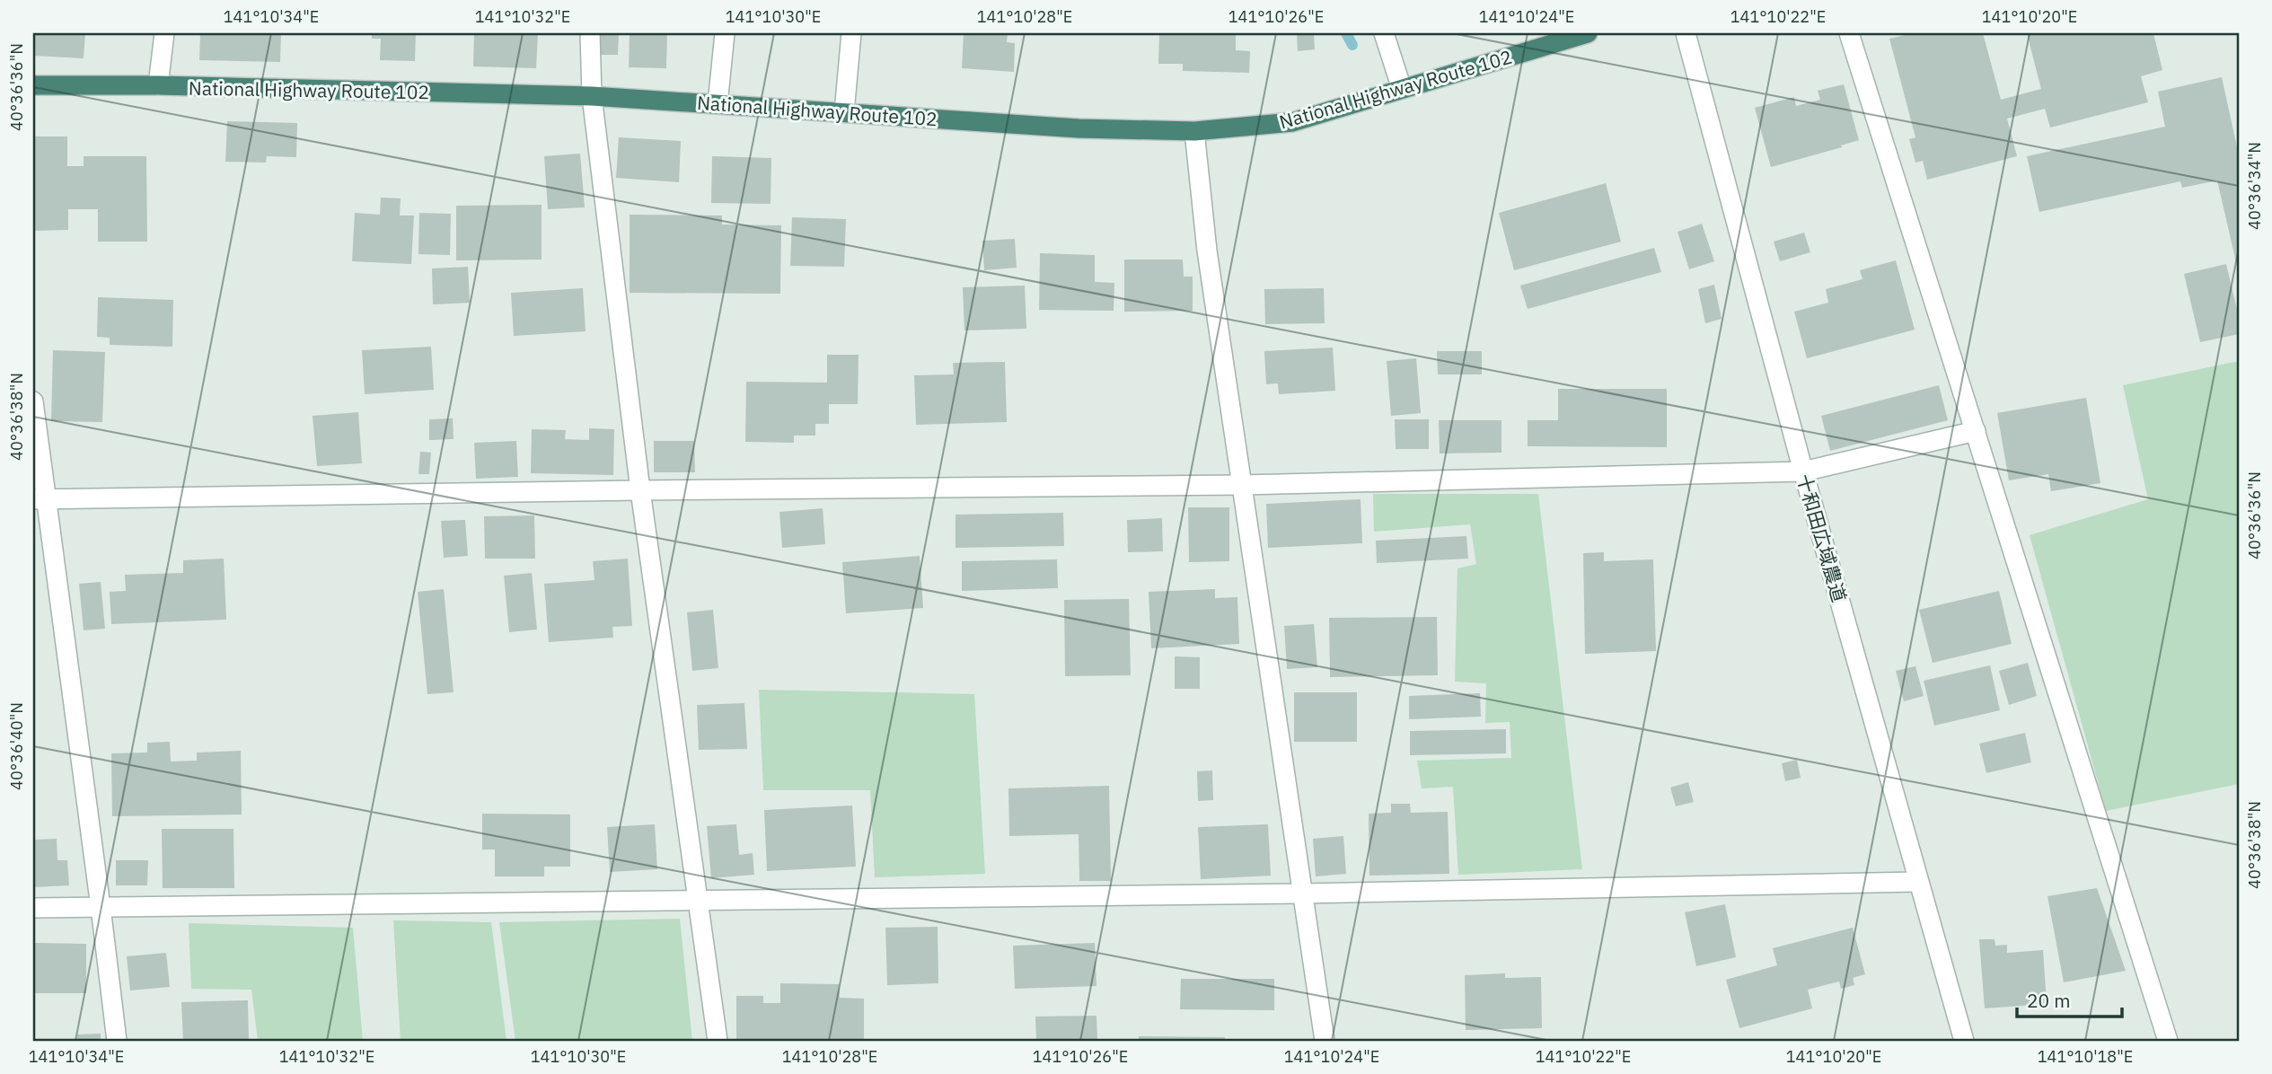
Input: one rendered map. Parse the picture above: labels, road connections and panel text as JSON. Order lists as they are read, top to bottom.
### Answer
{
  "streets": {
    "highway": ["National Highway Route 102"],
    "street": ["十和田広域農道"]
  },
  "scale_bar": "20 m",
  "coordinates": [
    "141°10'34\"E",
    "141°10'32\"E",
    "141°10'30\"E",
    "141°10'28\"E",
    "141°10'26\"E",
    "141°10'24\"E",
    "141°10'22\"E",
    "141°10'20\"E",
    "40°36'36\"N",
    "40°36'34\"N",
    "40°36'38\"N",
    "40°36'40\"N",
    "141°10'18\"E"
  ]
}
